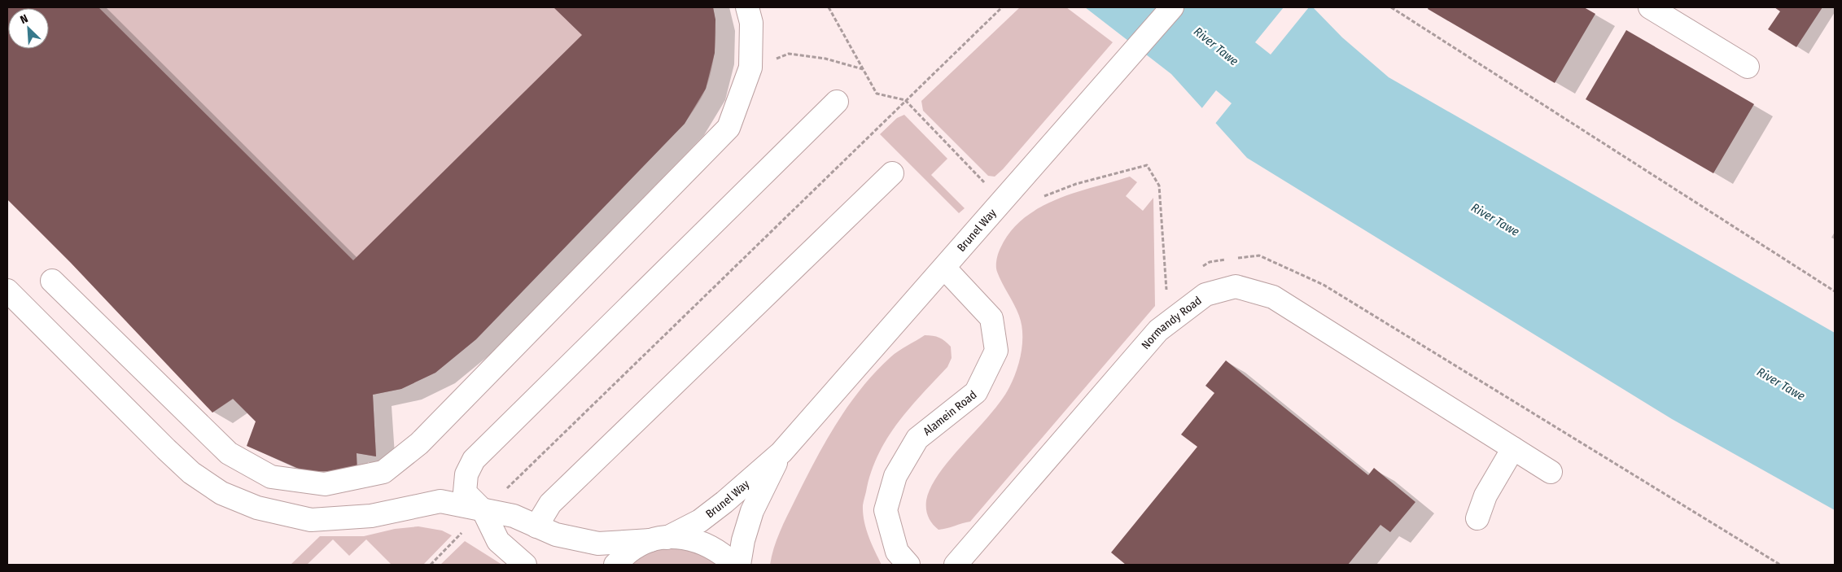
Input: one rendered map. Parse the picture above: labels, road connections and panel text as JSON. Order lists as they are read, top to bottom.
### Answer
{
  "streets": {
    "street": ["Brunel Way", "Normandy Road", "Alamein Road"]
  },
  "crossings": [
    ["Brunel Way", "Alamein Road"]
  ],
  "water": ["River Tawe"],
  "north": "top left"
}
